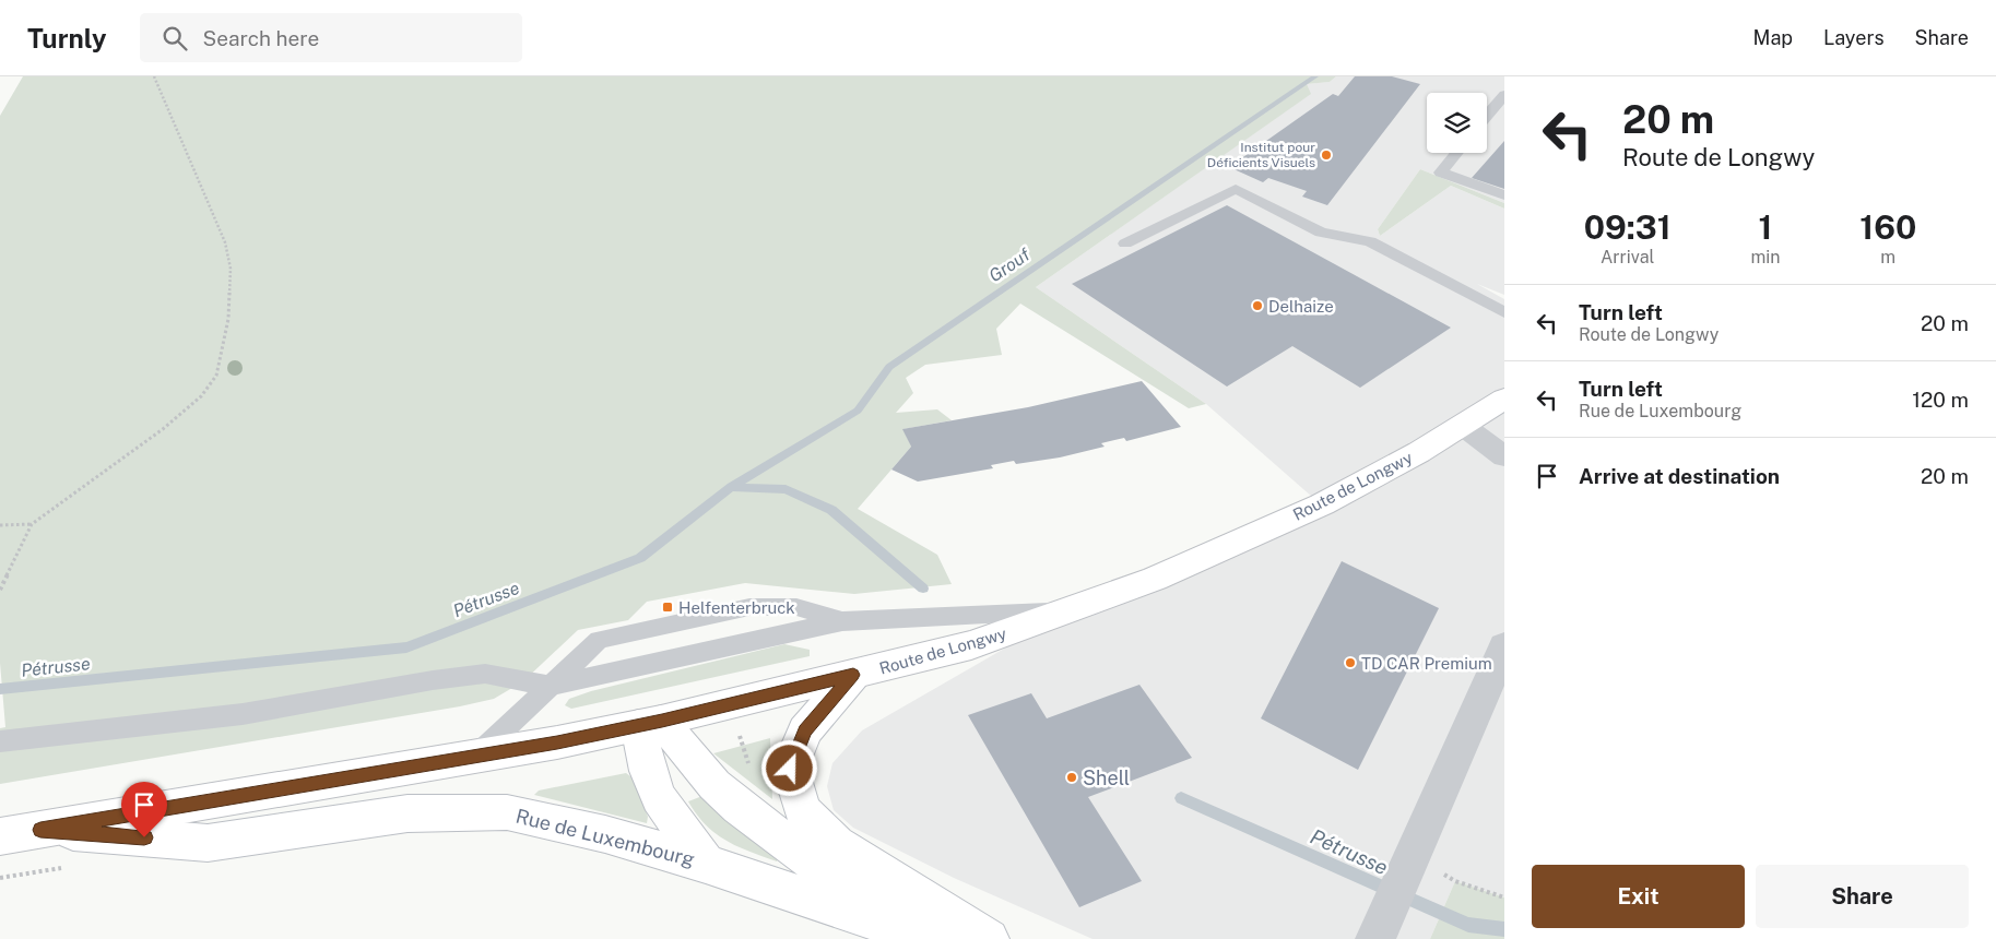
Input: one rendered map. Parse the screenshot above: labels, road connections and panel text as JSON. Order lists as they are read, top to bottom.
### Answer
{
  "streets": {
    "main road": ["Route de Longwy", "Rue de Luxembourg"]
  },
  "crossings": [
    ["Route de Longwy", "Rue de Luxembourg"]
  ],
  "water": ["Grouf", "Pétrusse"],
  "places": {
    "other": [
      "Institut pour Déficients Visuels",
      "Delhaize",
      "TD CAR Premium",
      "Shell"
    ],
    "transit": ["Helfenterbruck"]
  },
  "page": {
    "header": "Turnly",
    "search": "Search here",
    "nav": ["Map", "Layers", "Share"],
    "turn": ["20 m", "Route de Longwy"],
    "eta": [
      "09:31",
      "Arrival",
      "1",
      "min",
      "160",
      "m"
    ],
    "list": [
      {
        "name": "Turn left",
        "note": "Route de Longwy",
        "value": "20 m"
      },
      {
        "name": "Turn left",
        "note": "Rue de Luxembourg",
        "value": "120 m"
      },
      {
        "name": "Arrive at destination",
        "value": "20 m"
      }
    ],
    "buttons": ["Exit", "Share"]
  }
}
